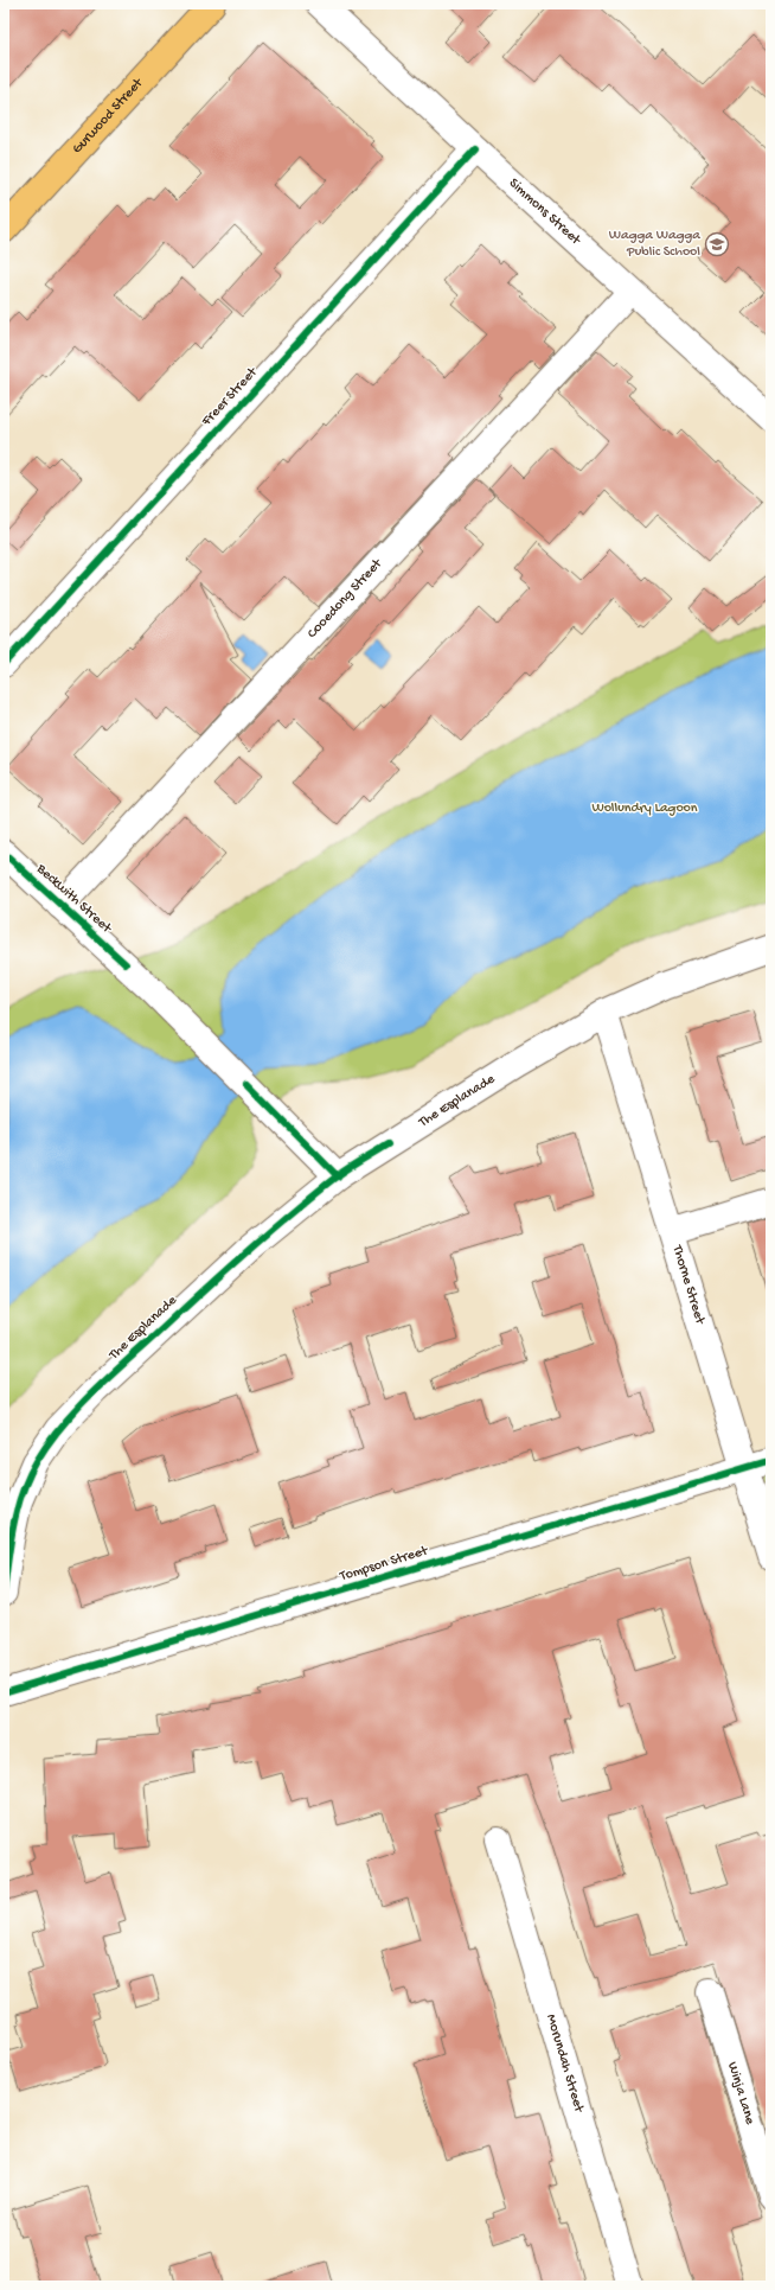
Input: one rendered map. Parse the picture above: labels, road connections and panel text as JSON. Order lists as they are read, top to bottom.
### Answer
{
  "streets": {
    "main road": ["Gurwood Street"],
    "street": [
      "Simmons Street",
      "Freer Street",
      "Cooedong Street",
      "Beckwith Street",
      "The Esplanade",
      "Thorne Street",
      "Tompson Street",
      "Morundah Street",
      "Winja Lane"
    ]
  },
  "crossings": [
    ["Simmons Street", "Freer Street"],
    ["Simmons Street", "Cooedong Street"],
    ["Cooedong Street", "Beckwith Street"],
    ["Beckwith Street", "The Esplanade"],
    ["The Esplanade", "Thorne Street"],
    ["Thorne Street", "Tompson Street"]
  ],
  "parks": ["Wollundry Lagoon"],
  "places": {
    "school or university": ["Wagga Wagga Public School"]
  }
}
